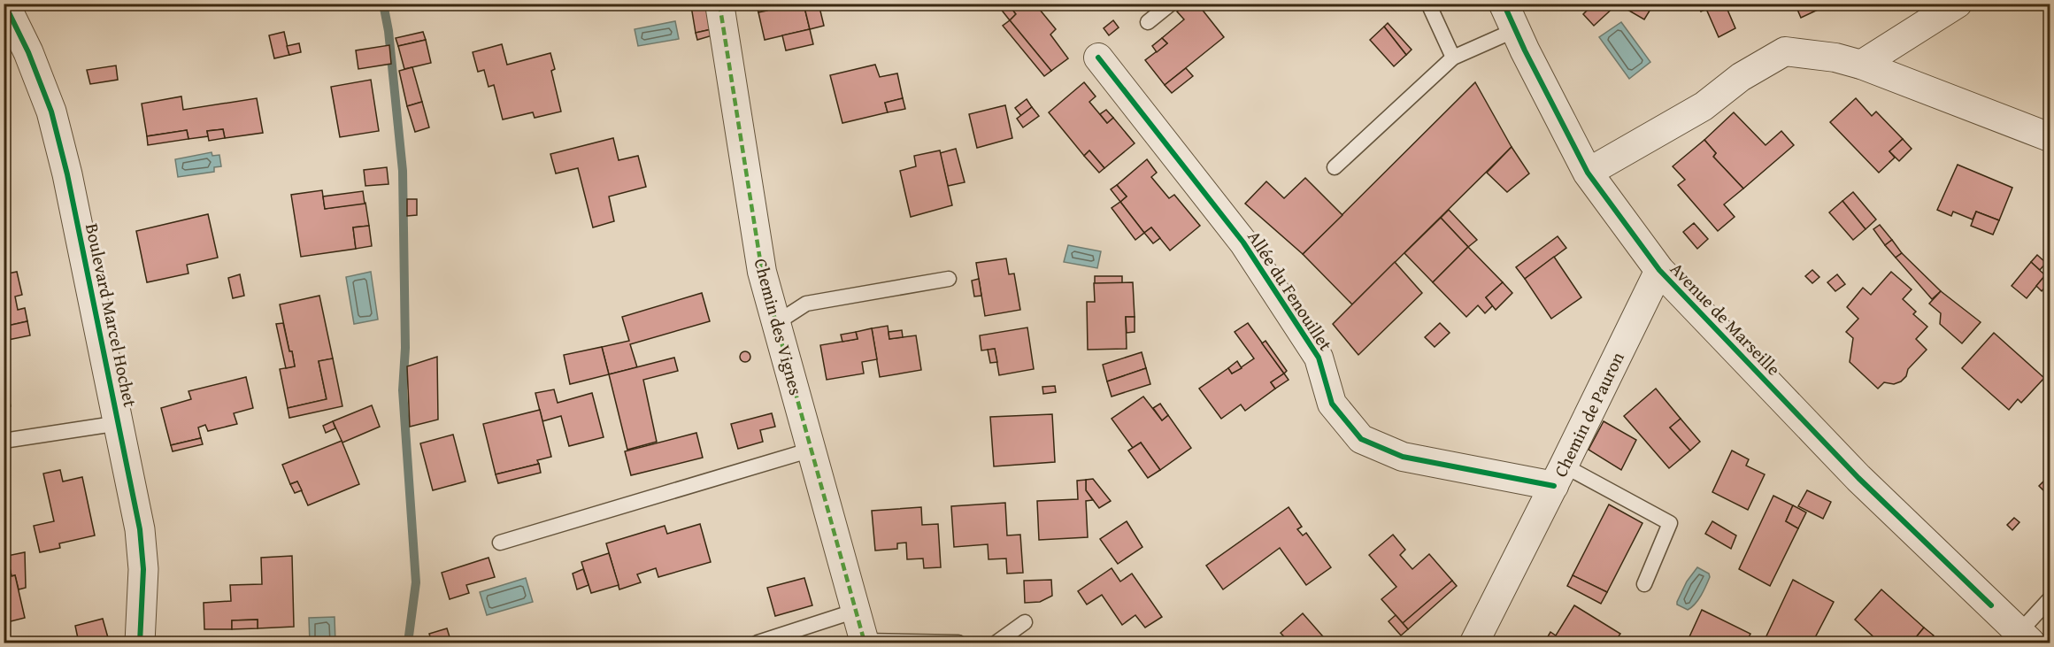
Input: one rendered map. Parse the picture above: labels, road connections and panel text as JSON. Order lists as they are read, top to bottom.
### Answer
{
  "streets": {
    "street": [
      "Allée du Fenouillet",
      "Boulevard Marcel Hochet",
      "Avenue de Marseille",
      "Chemin des Vignes",
      "Chemin de Pauron"
    ]
  },
  "crossings": [
    ["Allée du Fenouillet", "Chemin de Pauron"],
    ["Avenue de Marseille", "Chemin de Pauron"]
  ]
}
